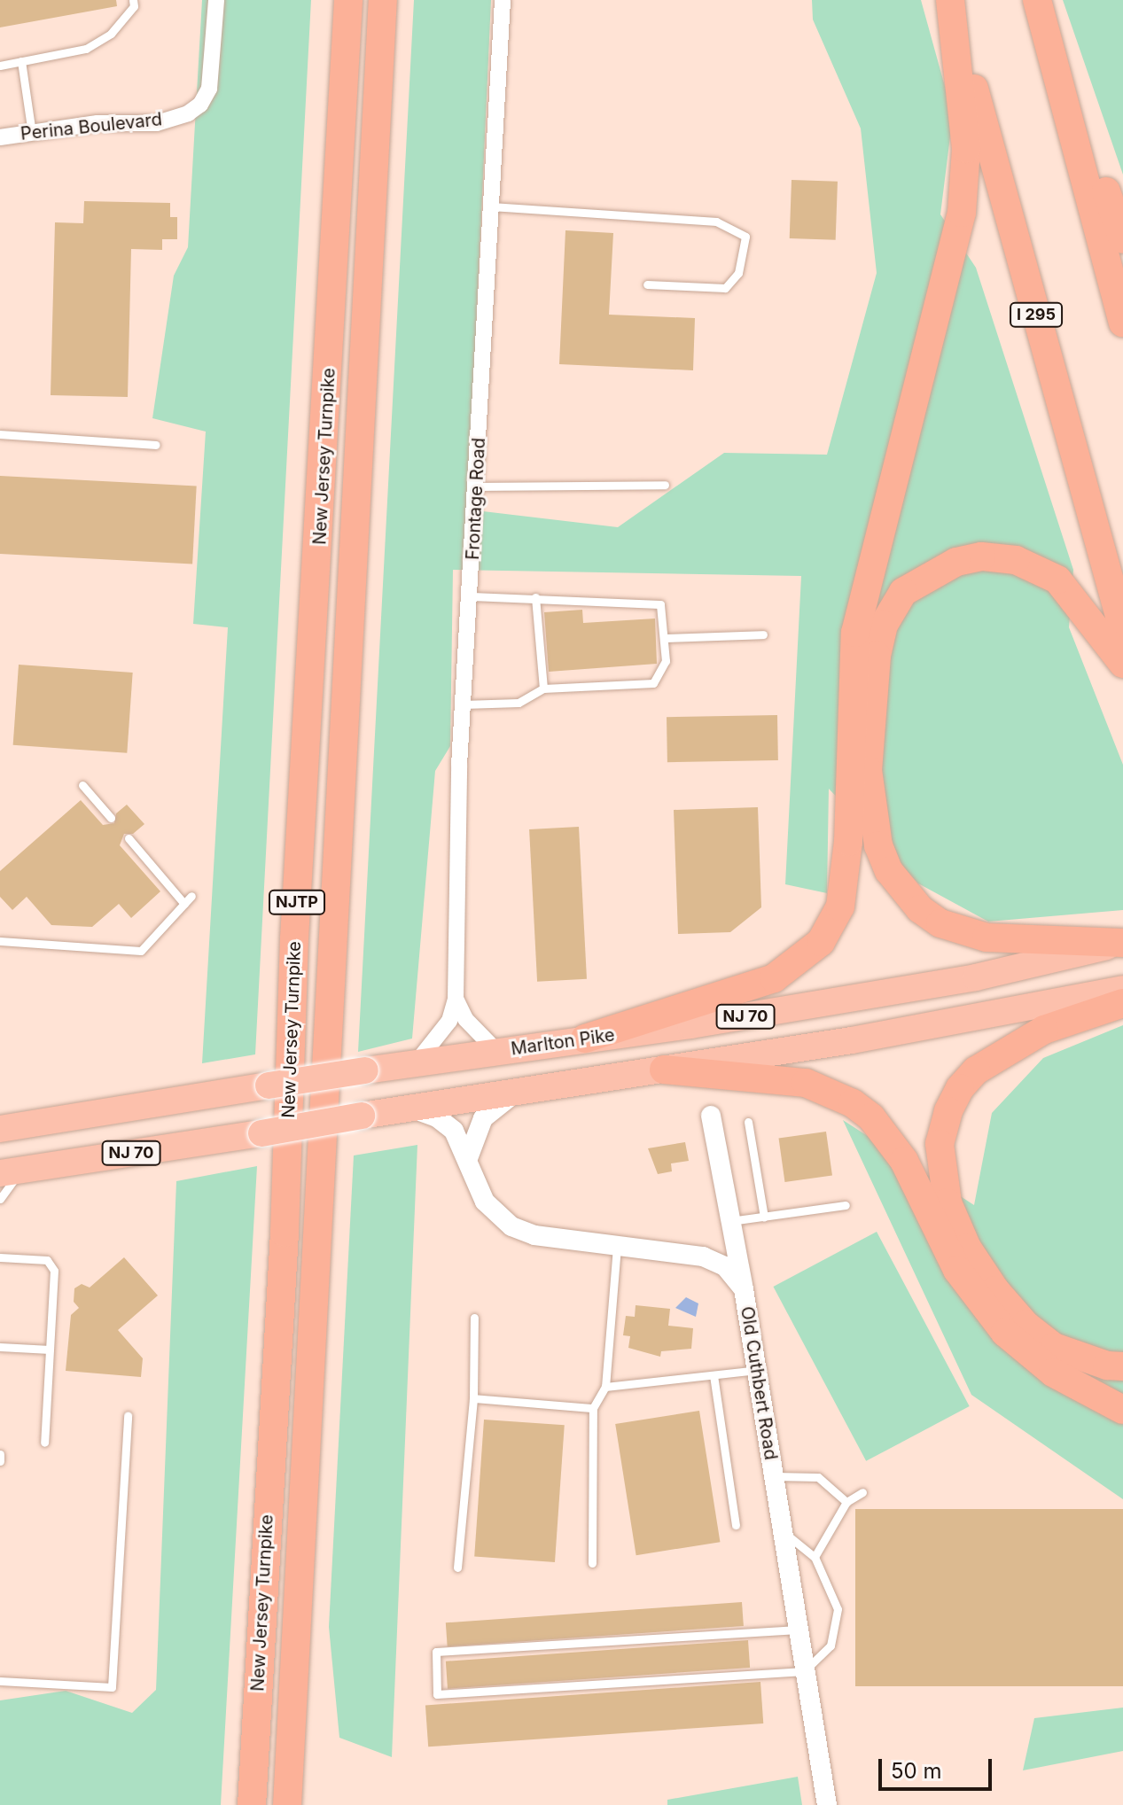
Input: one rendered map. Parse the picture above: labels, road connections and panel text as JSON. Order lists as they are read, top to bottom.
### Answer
{
  "streets": {
    "highway": [
      "I 295",
      "New Jersey Turnpike",
      "NJTP",
      "NJ 70",
      "Marlton Pike"
    ],
    "street": ["Perina Boulevard", "Frontage Road", "Old Cuthbert Road"]
  },
  "crossings": [
    ["Frontage Road", "Marlton Pike"],
    ["NJ 70", "Old Cuthbert Road"]
  ],
  "scale_bar": "50 m"
}
